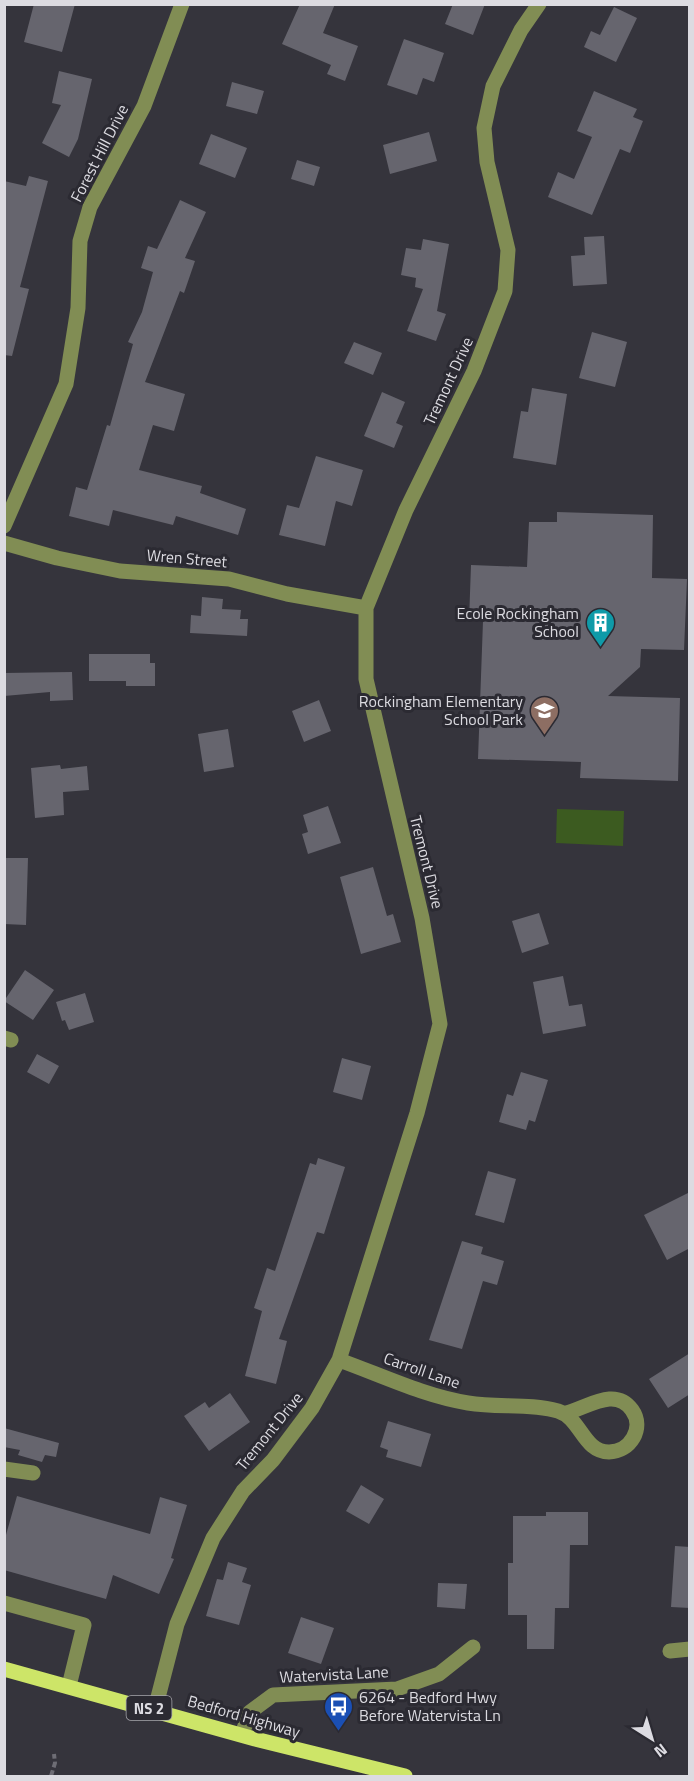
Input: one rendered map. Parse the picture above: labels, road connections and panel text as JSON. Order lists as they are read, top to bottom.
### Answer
{
  "streets": {
    "main road": ["NS 2", "Bedford Highway"],
    "street": [
      "Forest Hill Drive",
      "Tremont Drive",
      "Wren Street",
      "Carroll Lane",
      "Watervista Lane"
    ]
  },
  "crossings": [
    ["Tremont Drive", "Wren Street"],
    ["Tremont Drive", "Carroll Lane"],
    ["Tremont Drive", "Bedford Highway"],
    ["Watervista Lane", "Bedford Highway"]
  ],
  "places": {
    "building": ["Ecole Rockingham School"],
    "school or university": ["Rockingham Elementary School Park"],
    "bus stop": ["6264 - Bedford Hwy Before Watervista Ln"]
  },
  "north": "bottom right"
}
